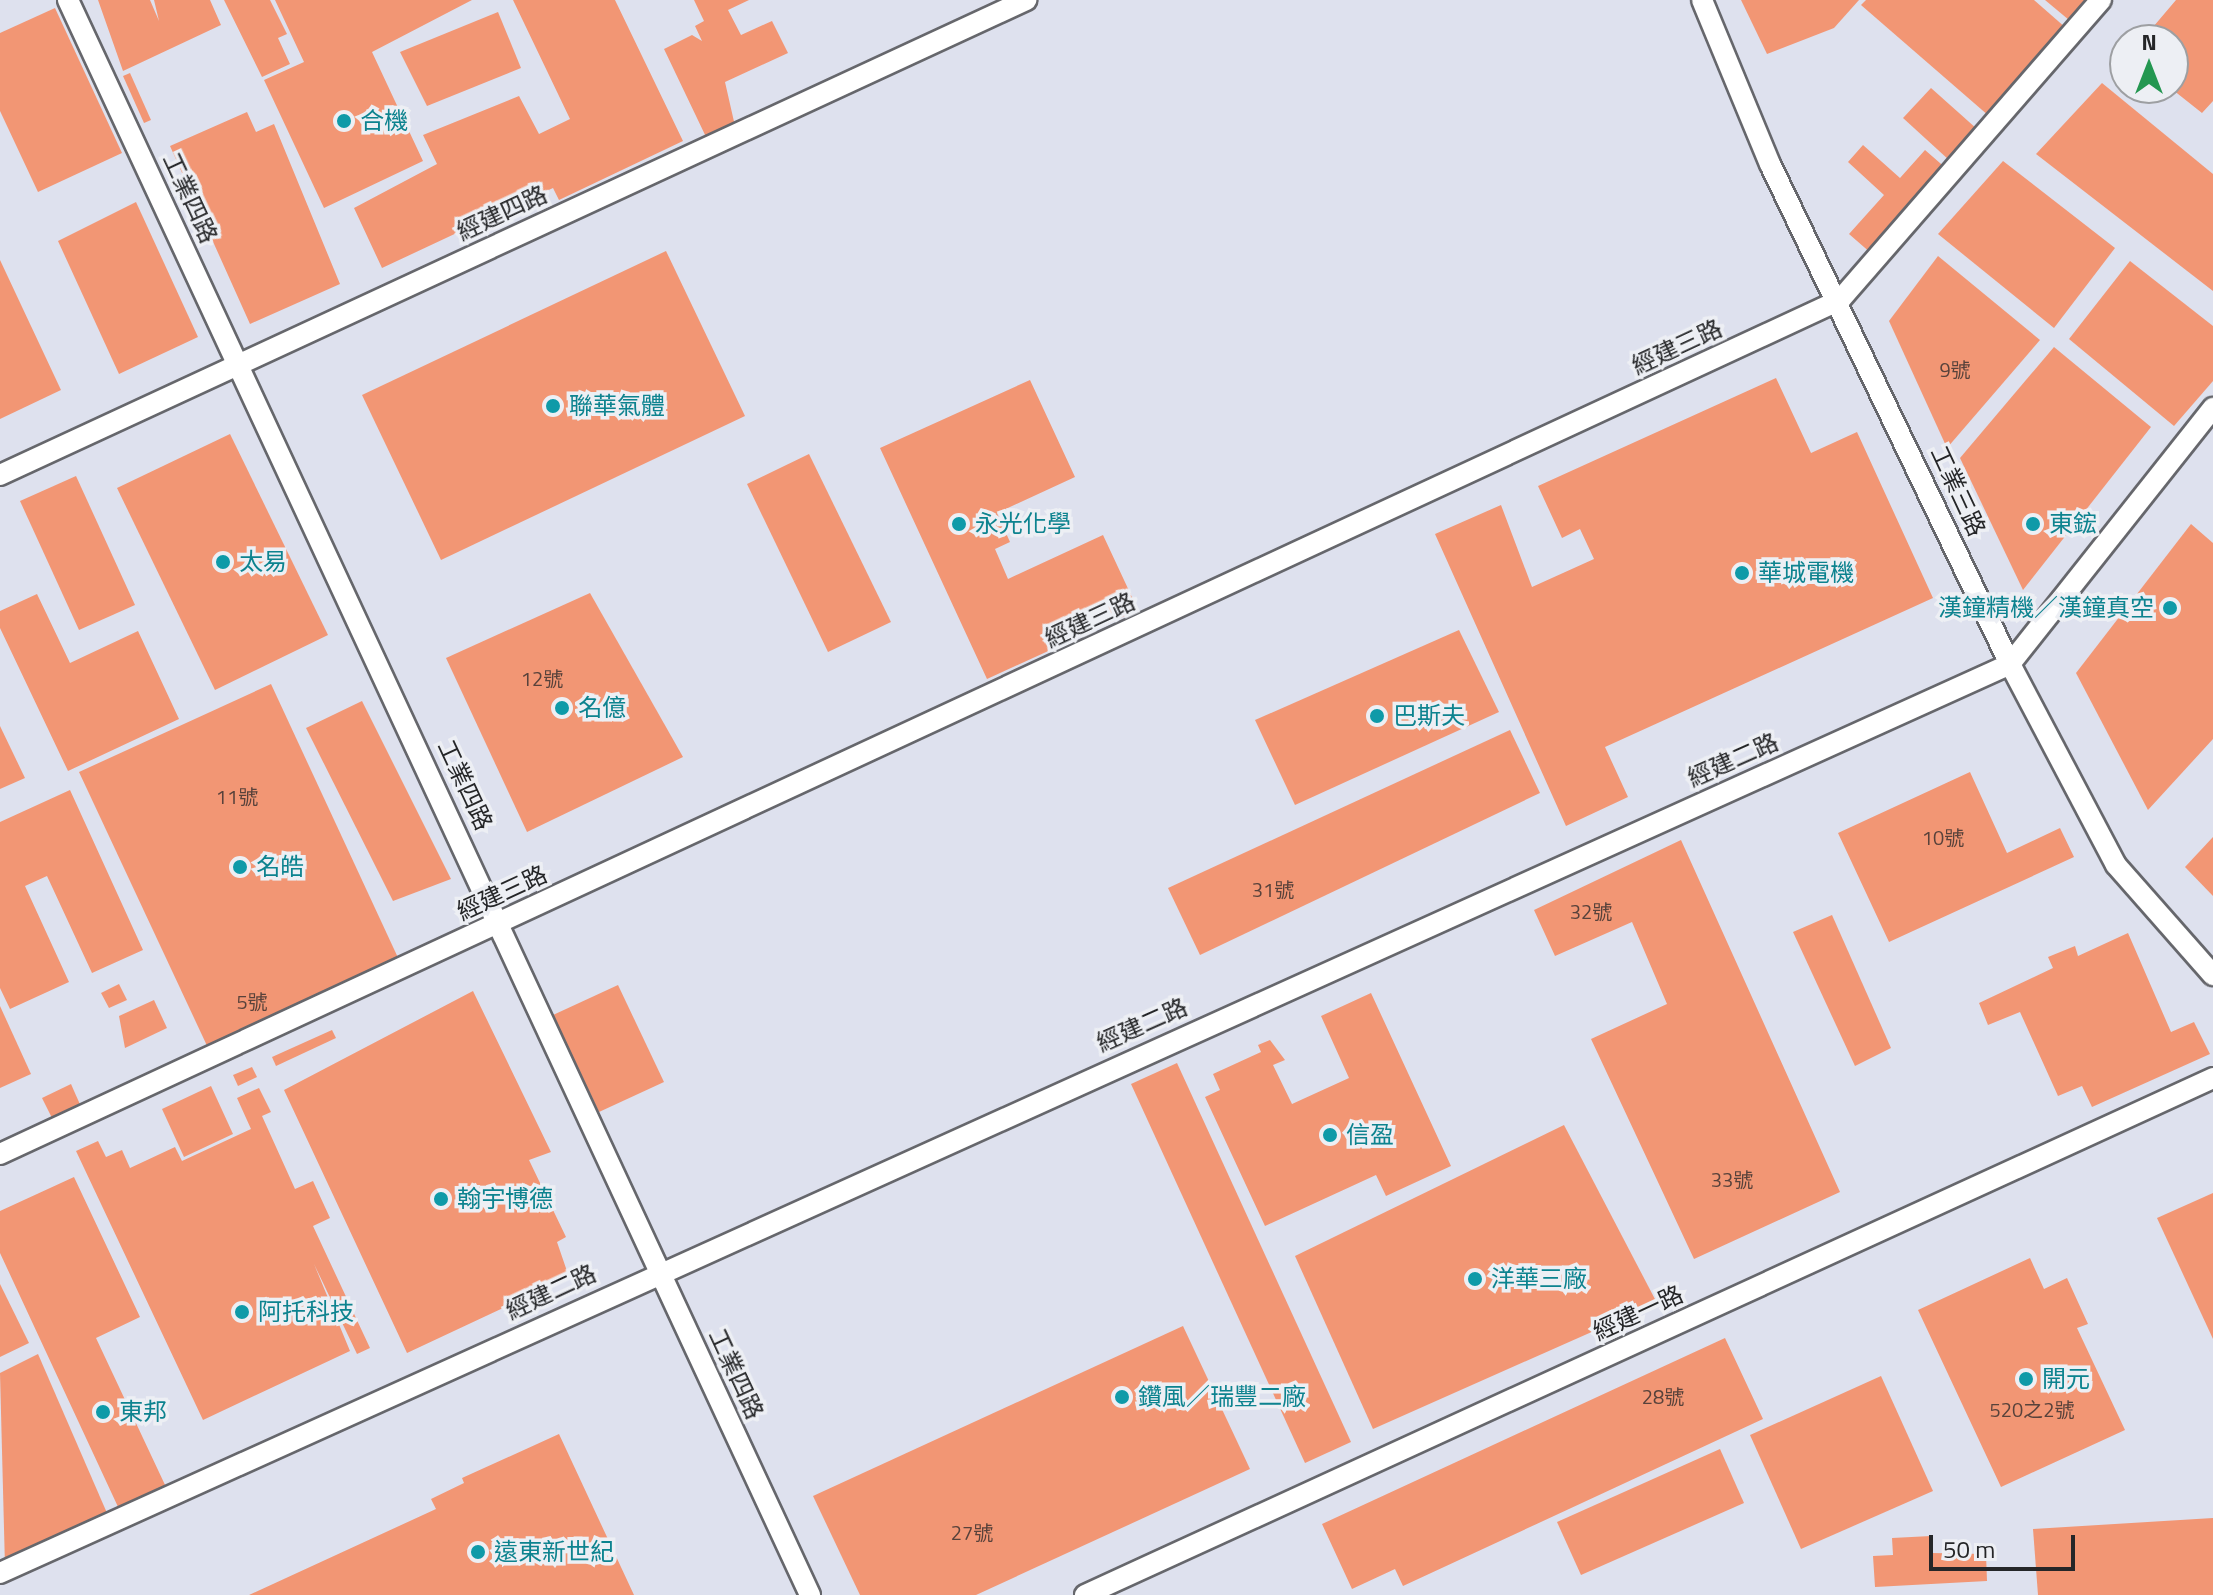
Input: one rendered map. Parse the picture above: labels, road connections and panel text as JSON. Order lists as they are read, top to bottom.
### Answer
{
  "streets": {
    "street": [
      "工業四路",
      "經建四路",
      "經建三路",
      "工業三路",
      "經建二路",
      "經建一路"
    ]
  },
  "crossings": [
    ["工業四路", "經建四路"],
    ["工業四路", "經建三路"],
    ["工業四路", "經建二路"],
    ["經建三路", "工業三路"],
    ["工業三路", "經建二路"]
  ],
  "places": [
    "合機",
    "聯華氣體",
    "永光化學",
    "東鋐",
    "太易",
    "華城電機",
    "漢鐘精機／漢鐘真空",
    "名億",
    "巴斯夫",
    "名皓",
    "信盈",
    "翰宇博德",
    "洋華三廠",
    "阿托科技",
    "開元",
    "鑽風／瑞豐二廠",
    "東邦",
    "遠東新世紀"
  ],
  "house_numbers": [
    "9號",
    "12號",
    "11號",
    "10號",
    "31號",
    "32號",
    "5號",
    "33號",
    "28號",
    "520之2號",
    "27號"
  ],
  "scale_bar": "50 m",
  "north": "top"
}
